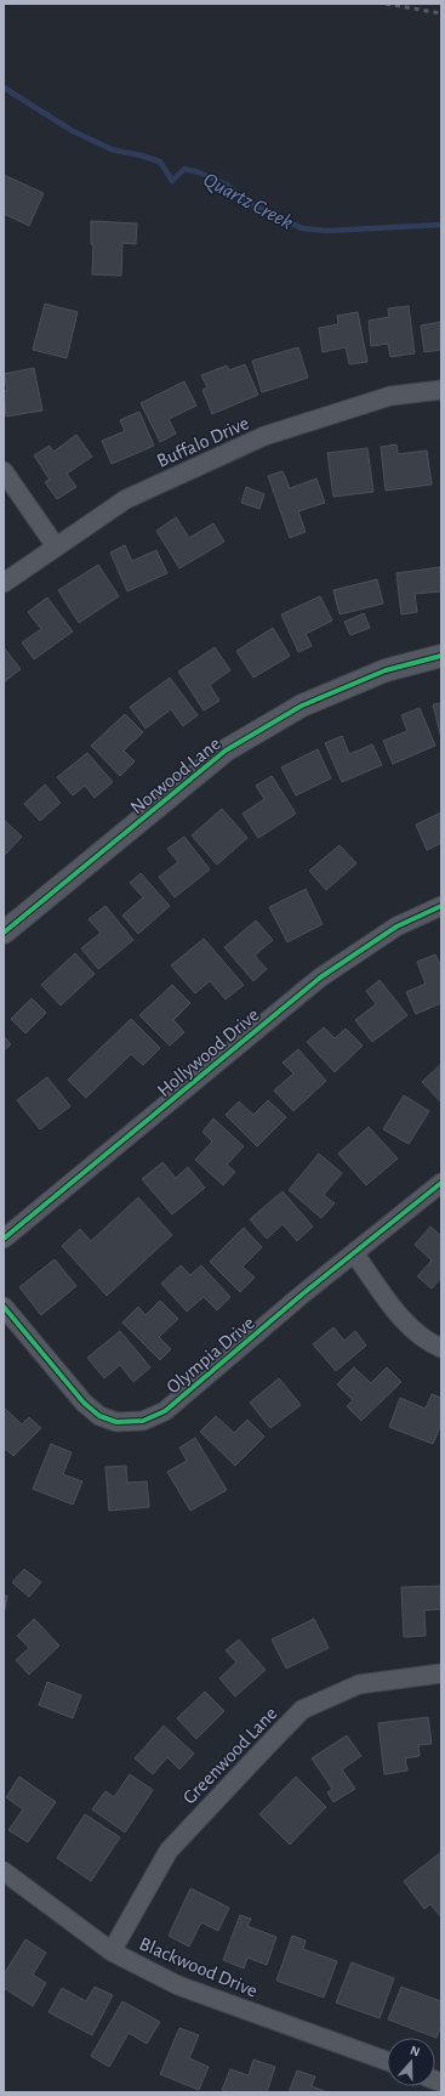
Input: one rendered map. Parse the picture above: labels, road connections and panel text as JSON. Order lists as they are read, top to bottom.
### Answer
{
  "streets": {
    "street": [
      "Buffalo Drive",
      "Norwood Lane",
      "Hollywood Drive",
      "Olympia Drive",
      "Greenwood Lane",
      "Blackwood Drive"
    ]
  },
  "crossings": [
    ["Greenwood Lane", "Blackwood Drive"]
  ],
  "water": ["Quartz Creek"],
  "north": "top"
}
